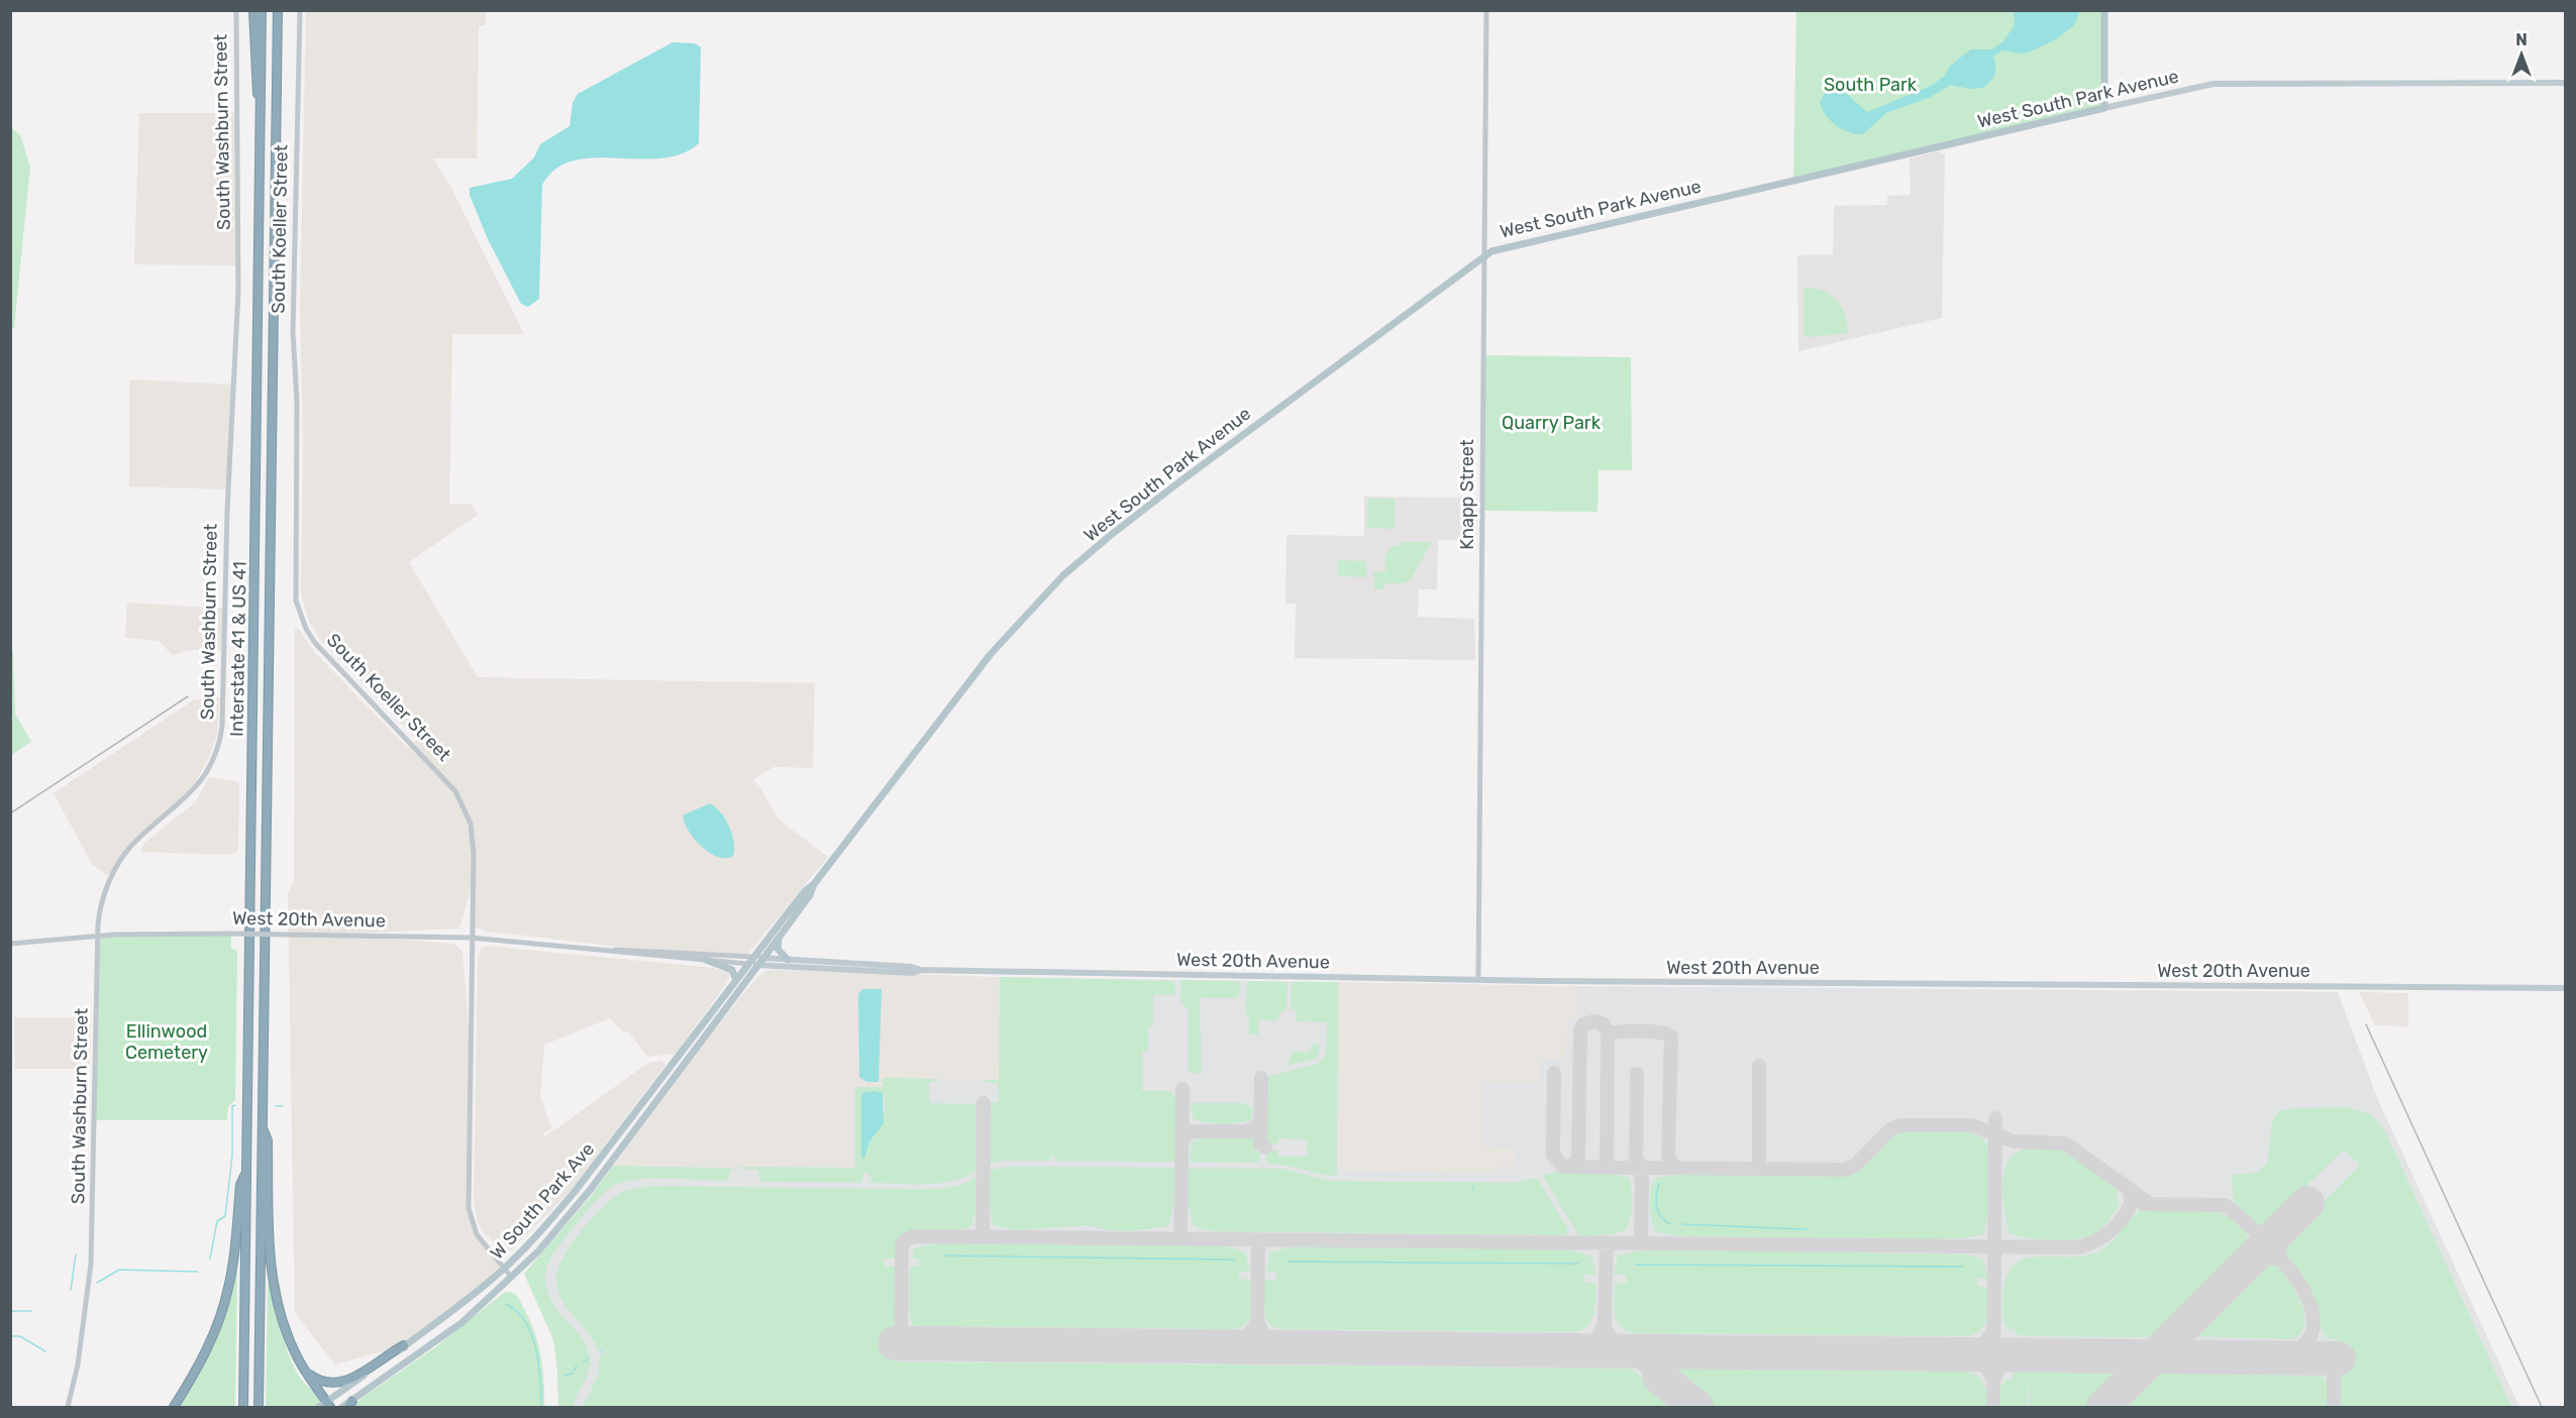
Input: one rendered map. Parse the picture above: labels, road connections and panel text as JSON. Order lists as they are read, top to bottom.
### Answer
{
  "streets": {
    "highway": ["Interstate 41 & US 41"],
    "main road": ["West South Park Avenue", "West 20th Avenue", "W South Park Ave"],
    "street": ["South Washburn Street", "South Koeller Street", "Knapp Street"]
  },
  "crossings": [
    ["West South Park Avenue", "Knapp Street"],
    ["West South Park Avenue", "West 20th Avenue"],
    ["West South Park Avenue", "W South Park Ave"],
    ["South Washburn Street", "West 20th Avenue"],
    ["South Koeller Street", "West 20th Avenue"],
    ["South Koeller Street", "W South Park Ave"],
    ["Knapp Street", "West 20th Avenue"]
  ],
  "parks": ["South Park", "Quarry Park", "Ellinwood Cemetery"],
  "north": "top"
}
